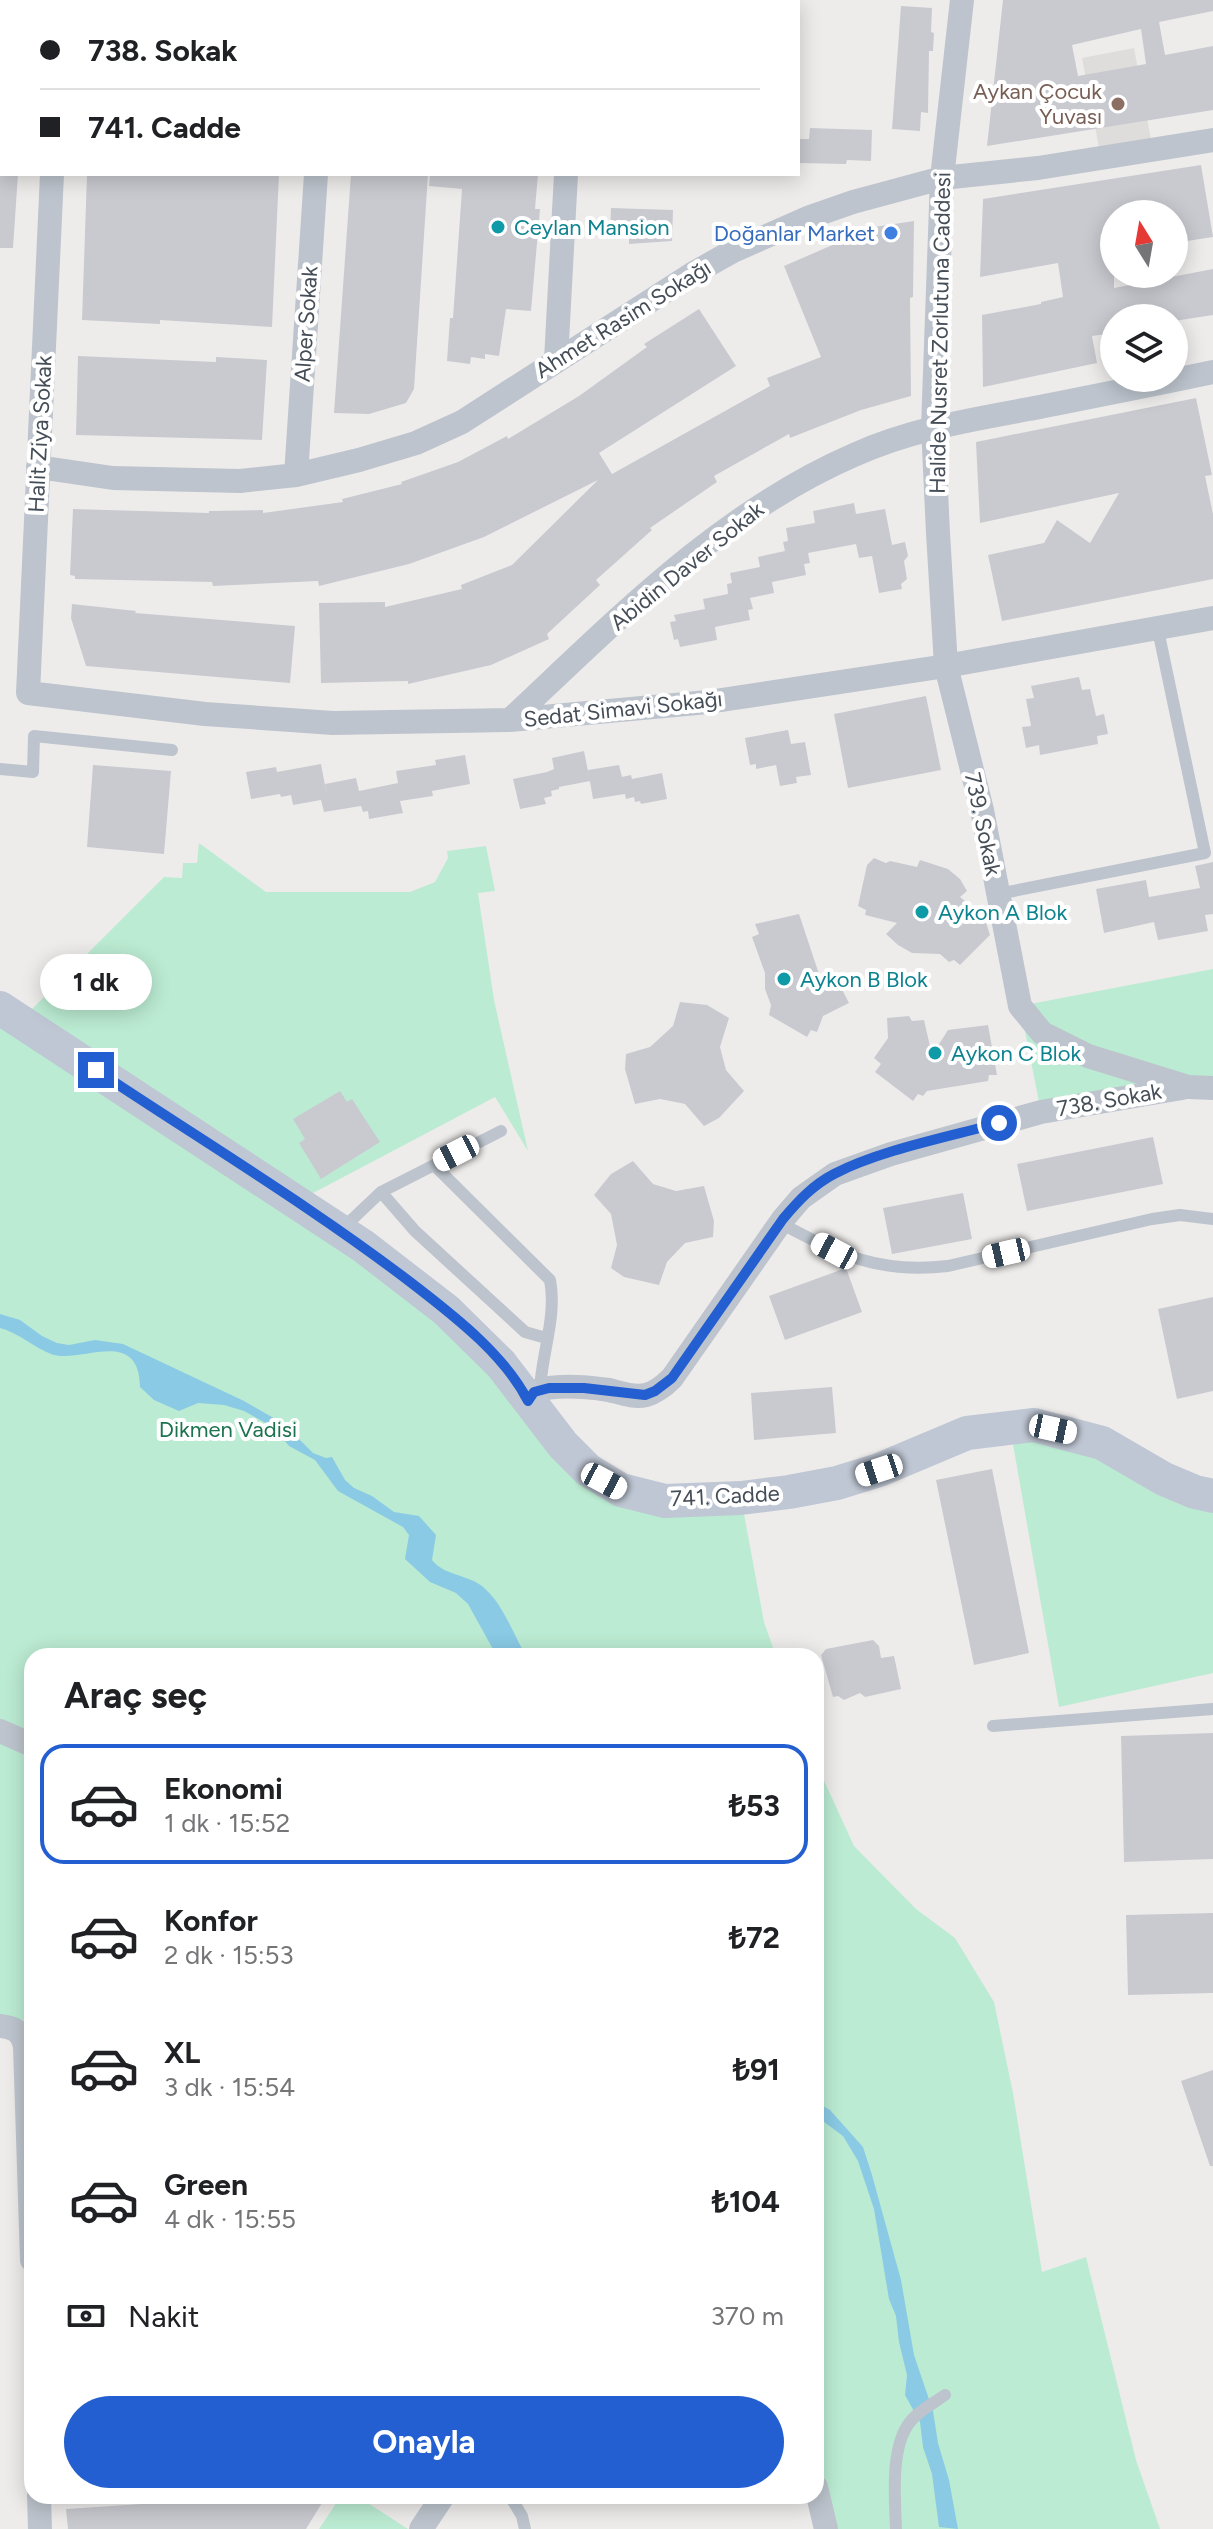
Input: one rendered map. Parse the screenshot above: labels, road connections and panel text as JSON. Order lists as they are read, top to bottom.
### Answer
{
  "streets": {
    "street": [
      "Ahmet Rasim Sokağı",
      "Alper Sokak",
      "Halide Nusret Zorlutuna Caddesi",
      "Halit Ziya Sokak",
      "Abidin Daver Sokak",
      "Sedat Simavi Sokağı",
      "739. Sokak",
      "738. Sokak",
      "741. Cadde"
    ]
  },
  "crossings": [
    ["Ahmet Rasim Sokağı", "Alper Sokak"],
    ["Ahmet Rasim Sokağı", "Halide Nusret Zorlutuna Caddesi"],
    ["Ahmet Rasim Sokağı", "Halit Ziya Sokak"],
    ["Halide Nusret Zorlutuna Caddesi", "Abidin Daver Sokak"],
    ["Halide Nusret Zorlutuna Caddesi", "Sedat Simavi Sokağı"],
    ["Halide Nusret Zorlutuna Caddesi", "739. Sokak"],
    ["Halit Ziya Sokak", "Sedat Simavi Sokağı"],
    ["Abidin Daver Sokak", "Sedat Simavi Sokağı"],
    ["Sedat Simavi Sokağı", "739. Sokak"],
    ["739. Sokak", "738. Sokak"],
    ["738. Sokak", "741. Cadde"]
  ],
  "parks": ["Dikmen Vadisi"],
  "places": [
    "Aykan Çocuk Yuvası",
    "Ceylan Mansion",
    "Doğanlar Market",
    "Aykon A Blok",
    "Aykon B Blok",
    "Aykon C Blok"
  ],
  "north": "top",
  "page": {
    "banner": ["738. Sokak", "741. Cadde"],
    "bubble": "1 dk",
    "heading": "Araç seç",
    "list": [
      {
        "name": "Ekonomi",
        "note": "1 dk · 15:52",
        "value": "₺53"
      },
      {
        "name": "Konfor",
        "note": "2 dk · 15:53",
        "value": "₺72"
      },
      {
        "name": "XL",
        "note": "3 dk · 15:54",
        "value": "₺91"
      },
      {
        "name": "Green",
        "note": "4 dk · 15:55",
        "value": "₺104"
      }
    ],
    "pay": ["Nakit", "370 m"],
    "buttons": "Onayla"
  }
}
